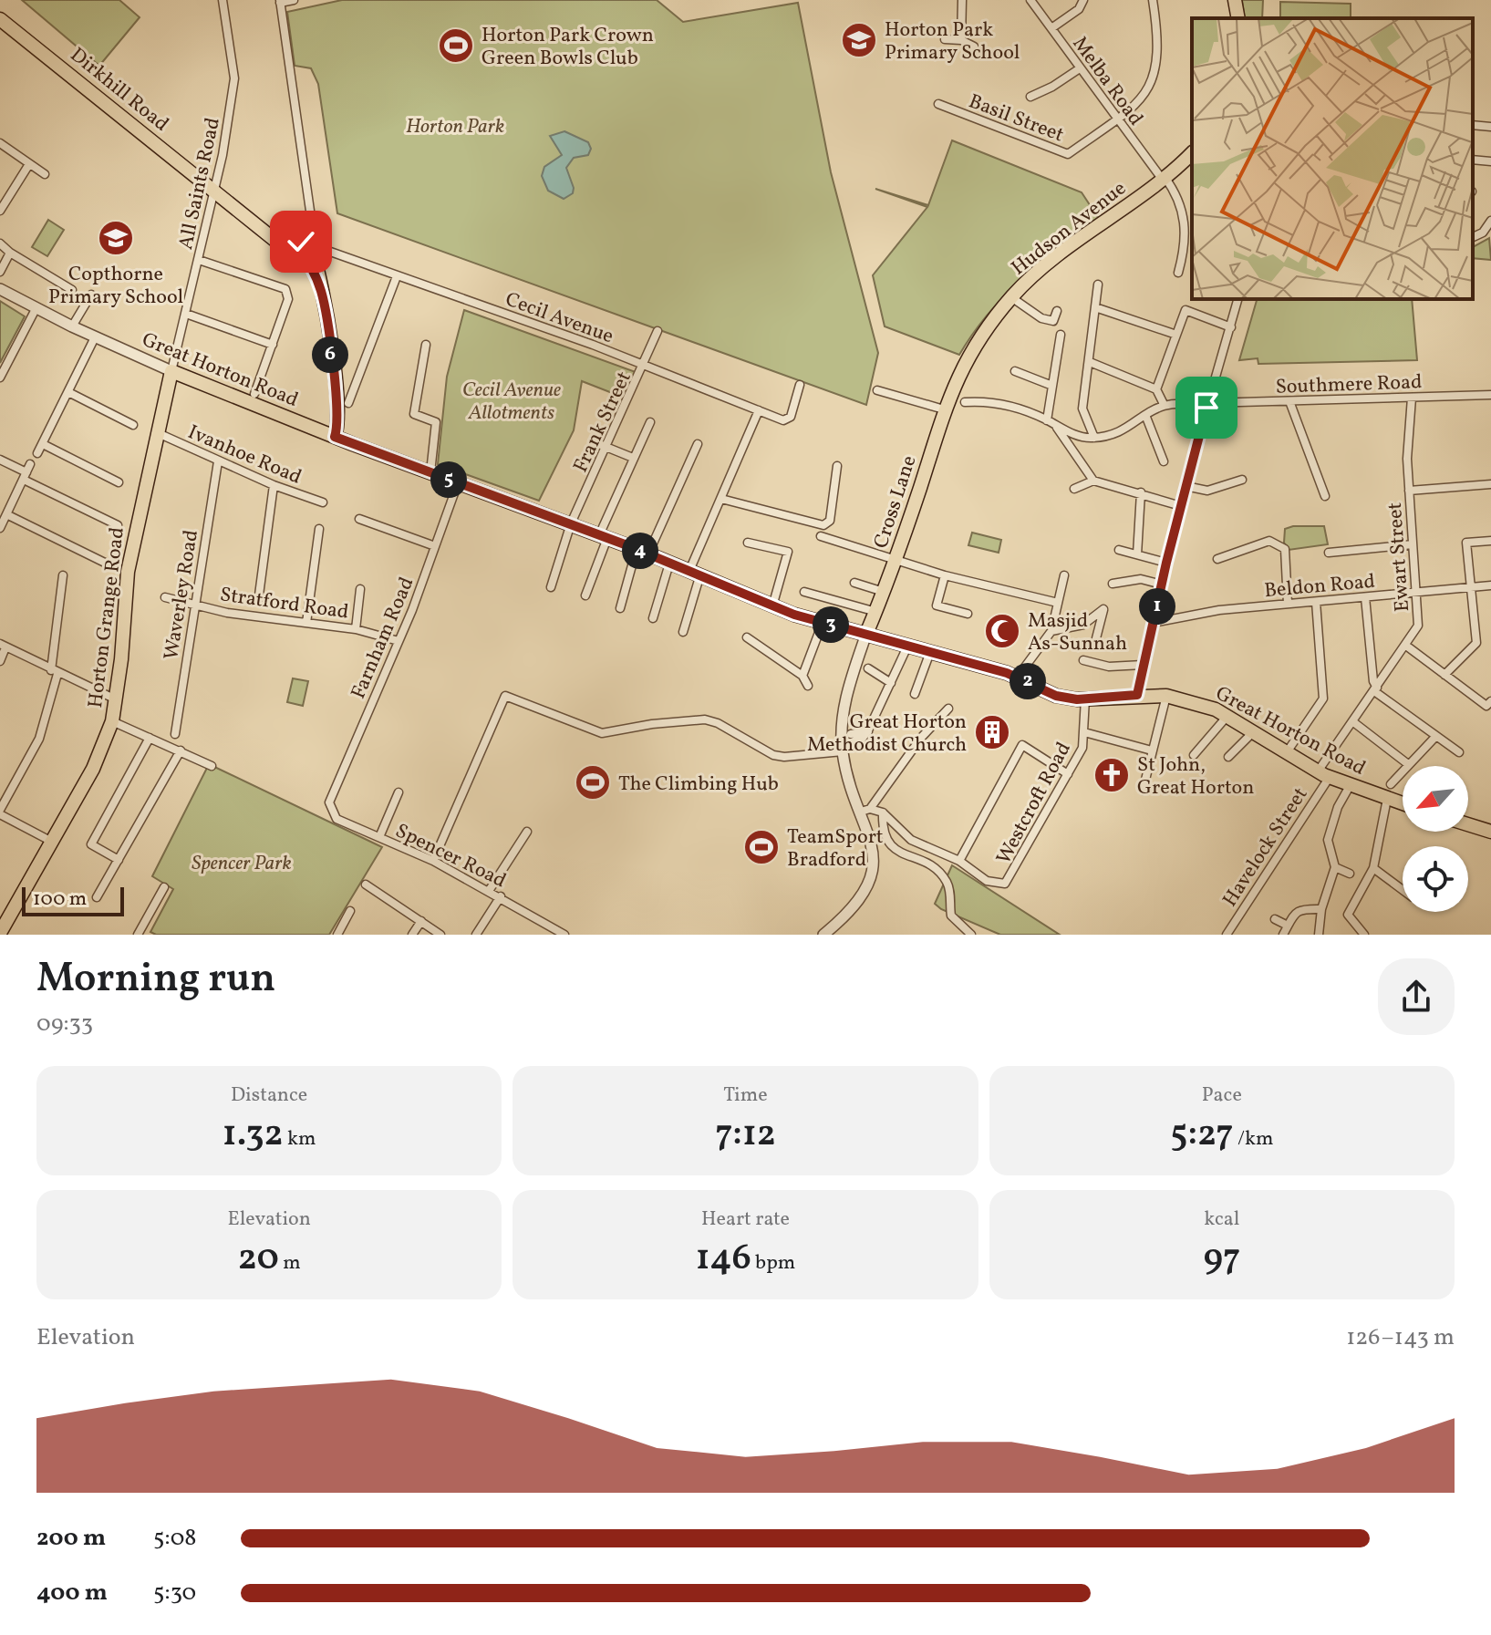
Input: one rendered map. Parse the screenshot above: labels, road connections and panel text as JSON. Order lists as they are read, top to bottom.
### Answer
{
  "streets": {
    "main road": [
      "Dirkhill Road",
      "Hudson Avenue",
      "Great Horton Road",
      "Cross Lane",
      "Horton Grange Road"
    ],
    "street": [
      "Melba Road",
      "Basil Street",
      "All Saints Road",
      "Cecil Avenue",
      "Southmere Road",
      "Frank Street",
      "Ivanhoe Road",
      "Ewart Street",
      "Beldon Road",
      "Waverley Road",
      "Stratford Road",
      "Farnham Road",
      "Westcroft Road",
      "Havelock Street",
      "Spencer Road"
    ]
  },
  "crossings": [
    ["Melba Road", "Basil Street"],
    ["Melba Road", "Hudson Avenue"],
    ["Dirkhill Road", "All Saints Road"],
    ["Dirkhill Road", "Cecil Avenue"],
    ["All Saints Road", "Great Horton Road"],
    ["All Saints Road", "Horton Grange Road"],
    ["Hudson Avenue", "Cross Lane"],
    ["Cecil Avenue", "Frank Street"],
    ["Great Horton Road", "Frank Street"],
    ["Great Horton Road", "Cross Lane"],
    ["Great Horton Road", "Ewart Street"],
    ["Great Horton Road", "Horton Grange Road"],
    ["Great Horton Road", "Farnham Road"],
    ["Great Horton Road", "Westcroft Road"],
    ["Great Horton Road", "Havelock Street"],
    ["Southmere Road", "Ewart Street"],
    ["Ivanhoe Road", "Waverley Road"],
    ["Ivanhoe Road", "Horton Grange Road"],
    ["Ewart Street", "Beldon Road"],
    ["Ewart Street", "Havelock Street"],
    ["Waverley Road", "Stratford Road"],
    ["Stratford Road", "Farnham Road"],
    ["Farnham Road", "Spencer Road"]
  ],
  "parks": ["Horton Park", "Cecil Avenue Allotments", "Spencer Park"],
  "places": {
    "school or university": ["Horton Park Primary School", "Copthorne Primary School"],
    "sports": ["Horton Park Crown Green Bowls Club", "The Climbing Hub", "TeamSport Bradford"],
    "mosque": ["Masjid As-Sunnah"],
    "building": ["Great Horton Methodist Church"],
    "church": ["St John, Great Horton"]
  },
  "scale_bar": "100 m",
  "north": "bottom left",
  "page": {
    "pins": [
      "6",
      "5",
      "4",
      "1",
      "3",
      "2"
    ],
    "scale": "100 m",
    "heading": ["Morning run", "09:33"],
    "stats": [
      ["Distance", "1.32 km"],
      ["Time", "7:12"],
      ["Pace", "5:27 /km"],
      ["Elevation", "20 m"],
      ["Heart rate", "146 bpm"],
      ["kcal", "97"]
    ],
    "chart": ["Elevation", "126–143 m"],
    "list": [
      {
        "name": "200 m",
        "note": "5:08"
      },
      {
        "name": "400 m",
        "note": "5:30"
      }
    ]
  }
}
